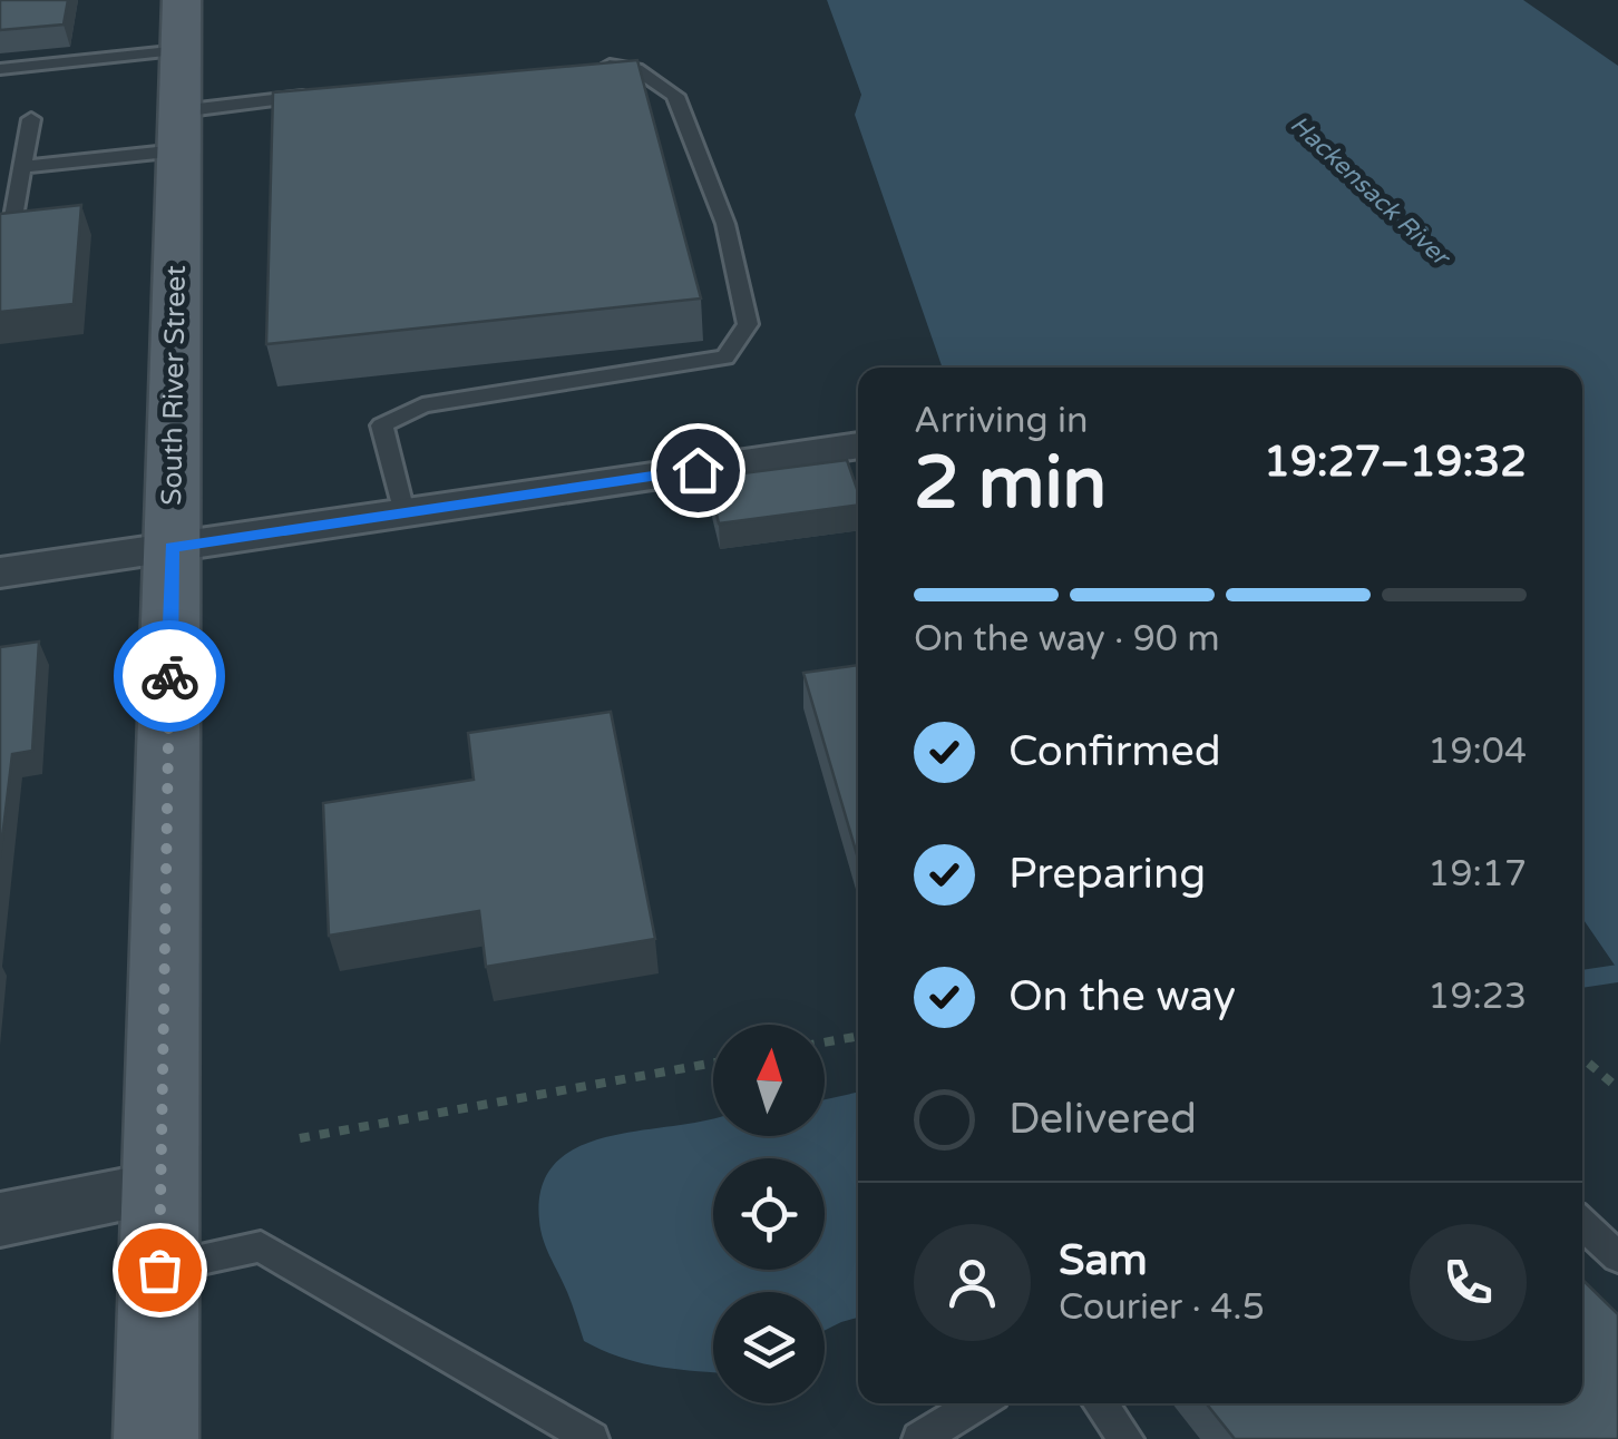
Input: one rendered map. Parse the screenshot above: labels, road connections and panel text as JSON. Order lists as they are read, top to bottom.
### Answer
{
  "streets": {
    "main road": ["South River Street"]
  },
  "water": ["Hackensack River"],
  "north": "top",
  "page": {
    "heading": ["2 min", "Arriving in", "19:27–19:32"],
    "panel": ["Sam", "Courier · 4.5"],
    "bar": "On the way · 90 m",
    "list": [
      ["Confirmed", "19:04"],
      ["Preparing", "19:17"],
      ["On the way", "19:23"],
      "Delivered"
    ]
  }
}
